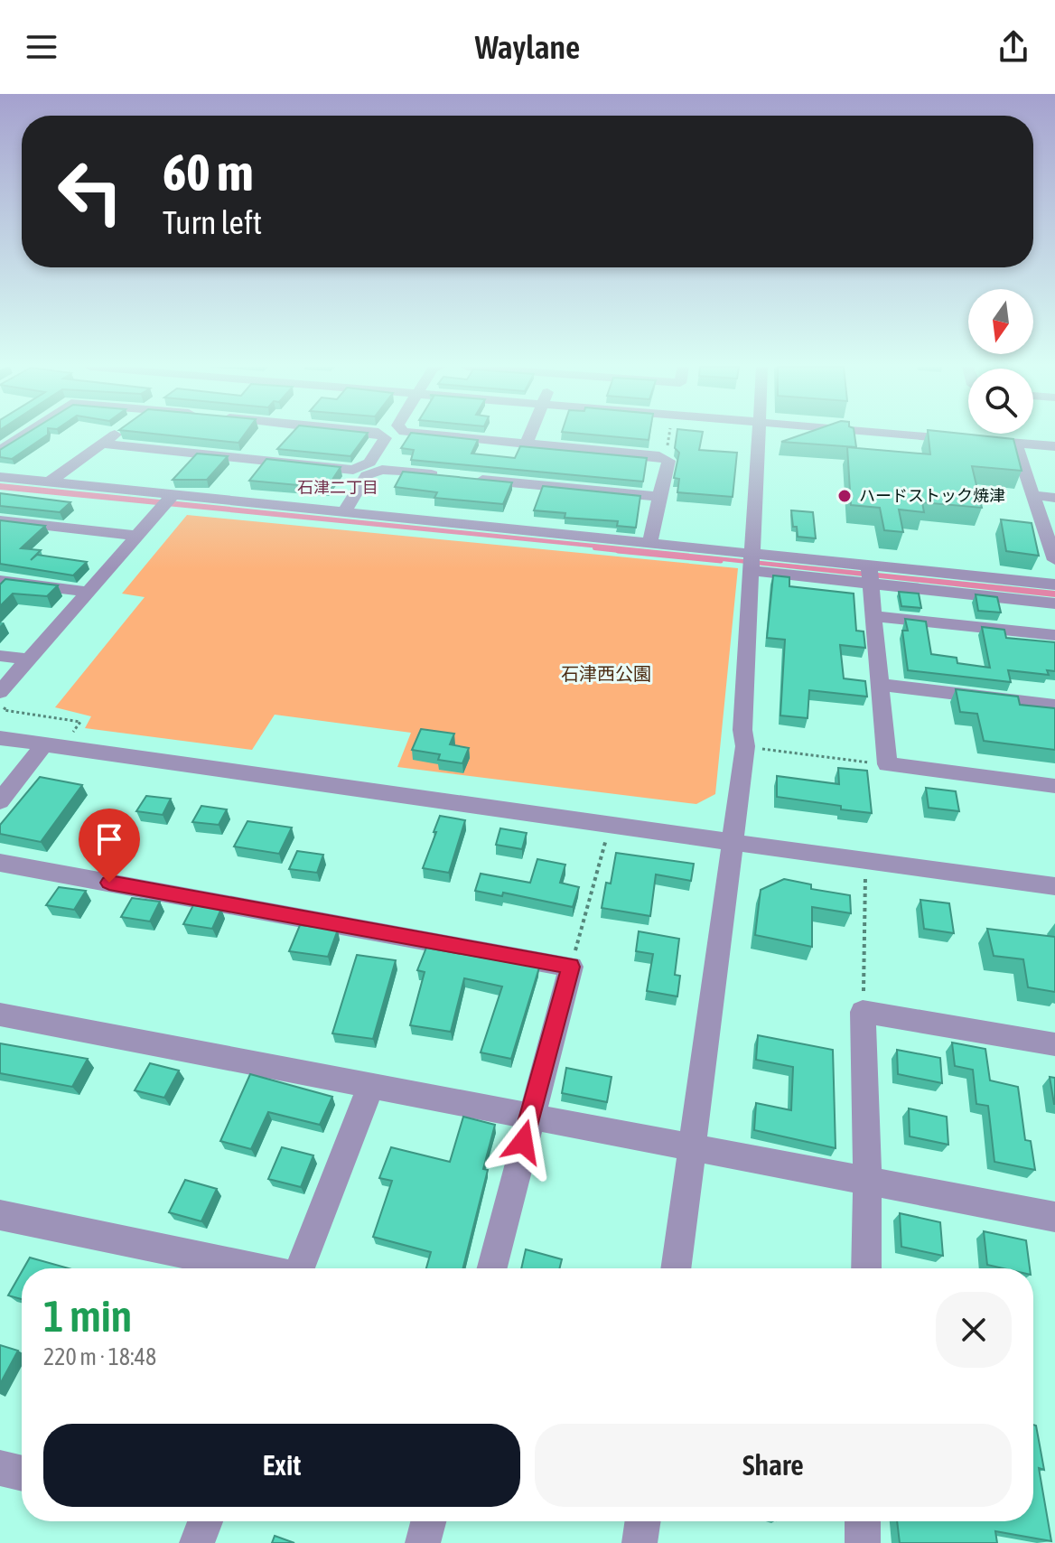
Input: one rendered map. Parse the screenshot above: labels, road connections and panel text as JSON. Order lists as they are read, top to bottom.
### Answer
{
  "districts": ["石津二丁目"],
  "parks": ["石津西公園"],
  "places": ["ハードストック焼津"],
  "north": "bottom",
  "page": {
    "header": "Waylane",
    "turn": ["60 m", "Turn left"],
    "heading": ["1 min", "220 m · 18:48"],
    "buttons": ["Exit", "Share"]
  }
}
